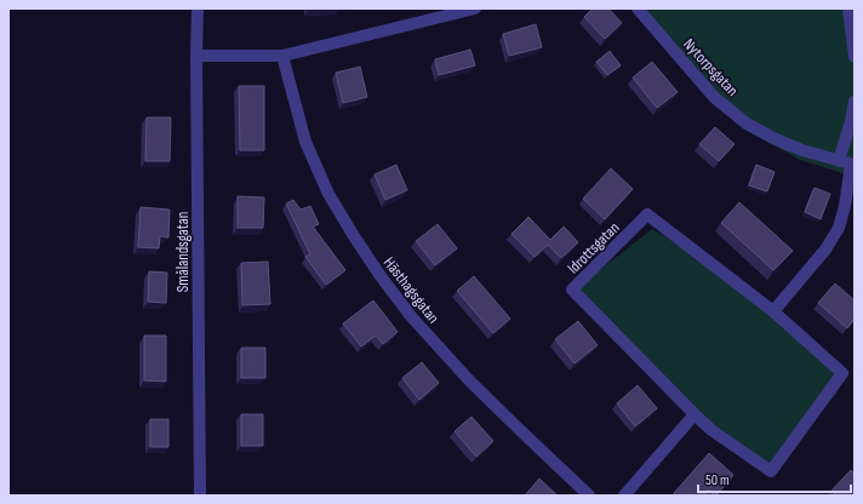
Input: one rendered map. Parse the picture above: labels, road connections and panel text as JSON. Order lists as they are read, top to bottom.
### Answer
{
  "streets": {
    "street": [
      "Nytorpsgatan",
      "Idrottsgatan",
      "Smålandsgatan",
      "Hästhagsgatan"
    ]
  },
  "scale_bar": "50 m"
}
